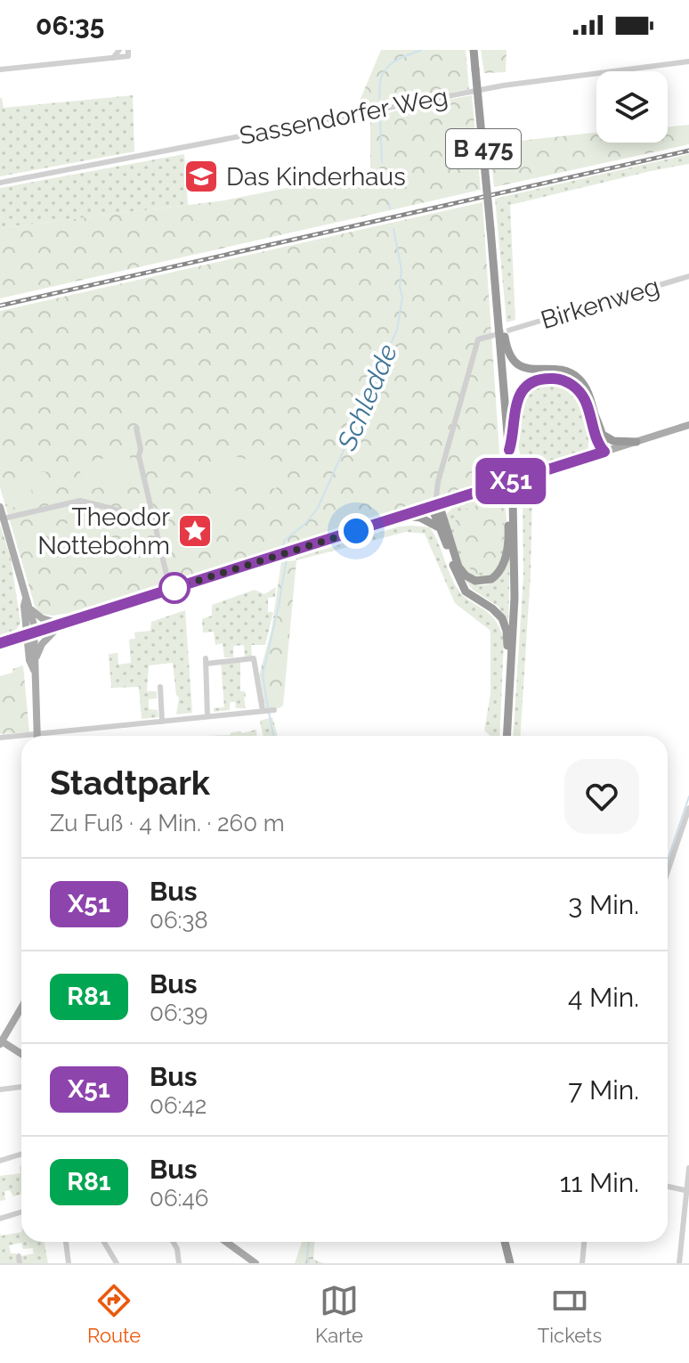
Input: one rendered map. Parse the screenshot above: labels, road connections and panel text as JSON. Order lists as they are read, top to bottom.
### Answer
{
  "streets": {
    "highway": ["B 475"],
    "street": ["Sassendorfer Weg", "Birkenweg"]
  },
  "water": ["Schledde"],
  "places": {
    "school or university": ["Das Kinderhaus"],
    "place": ["Theodor Nottebohm"]
  },
  "lines": ["bus line X51"],
  "page": {
    "status": "06:35",
    "on_map": "X51",
    "heading": ["Stadtpark", "Zu Fuß · 4 Min. · 260 m"],
    "list": [
      {
        "mark": "X51",
        "name": "Bus",
        "note": "06:38",
        "value": "3 Min."
      },
      {
        "mark": "R81",
        "name": "Bus",
        "note": "06:39",
        "value": "4 Min."
      },
      {
        "mark": "X51",
        "name": "Bus",
        "note": "06:42",
        "value": "7 Min."
      },
      {
        "mark": "R81",
        "name": "Bus",
        "note": "06:46",
        "value": "11 Min."
      }
    ],
    "tabs": ["Route", "Karte", "Tickets"]
  }
}
